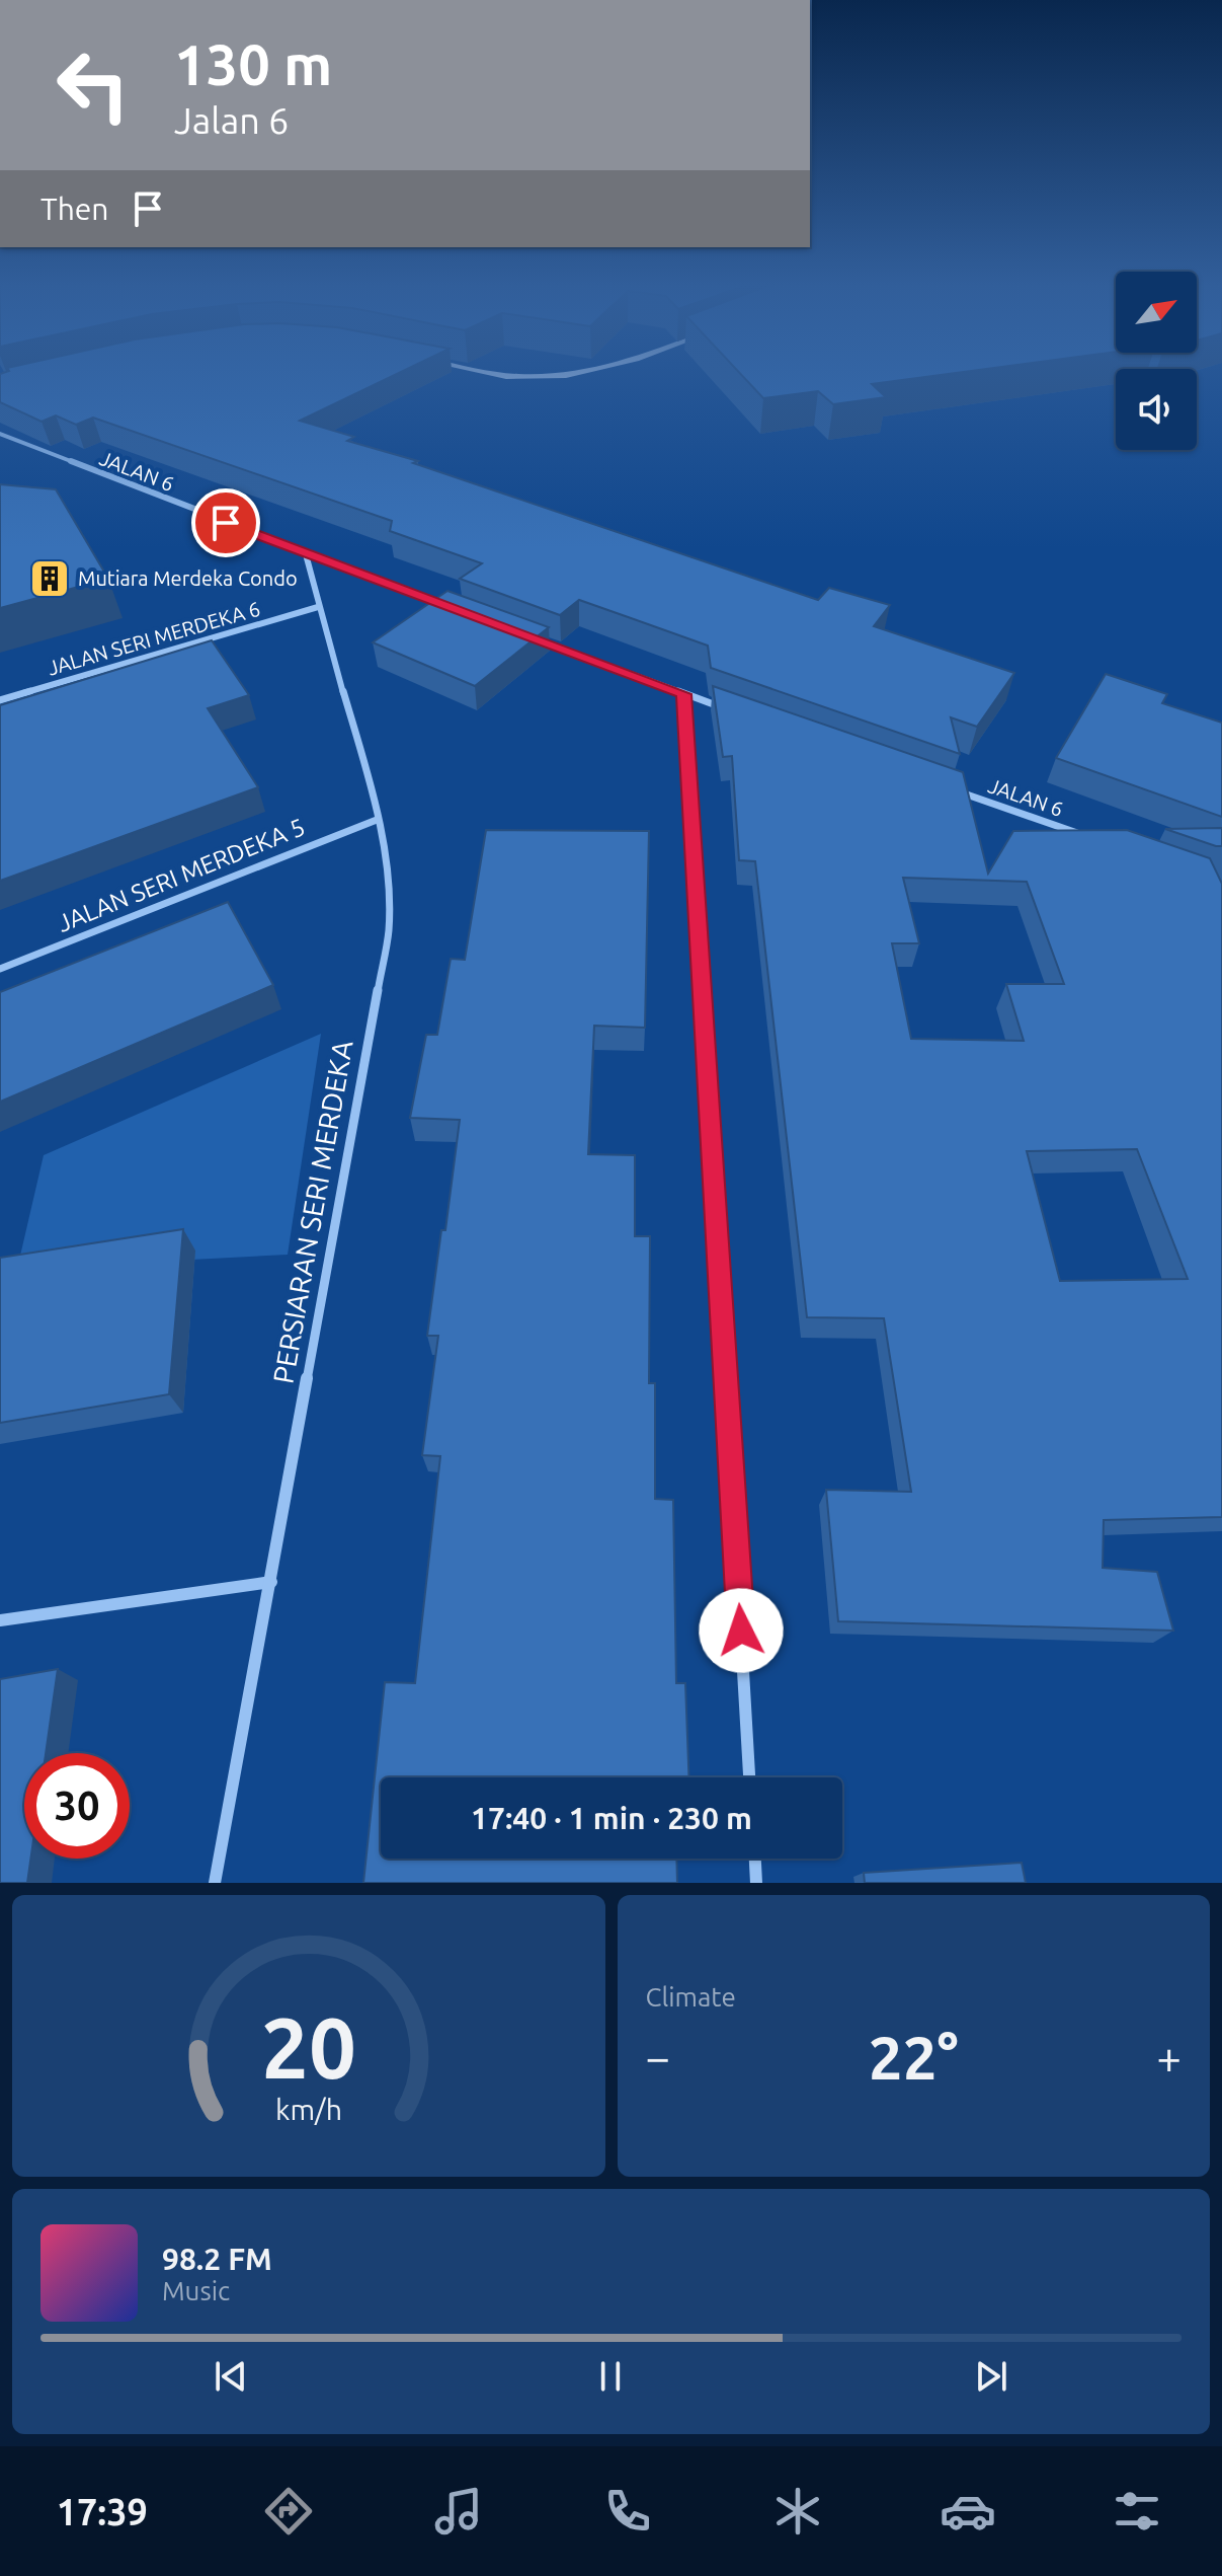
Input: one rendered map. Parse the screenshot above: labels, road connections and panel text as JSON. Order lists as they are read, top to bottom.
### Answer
{
  "streets": {
    "street": [
      "JALAN 6",
      "JALAN SERI MERDEKA 6",
      "JALAN SERI MERDEKA 5",
      "PERSIARAN SERI MERDEKA"
    ]
  },
  "crossings": [
    ["JALAN 6", "PERSIARAN SERI MERDEKA"],
    ["JALAN SERI MERDEKA 6", "PERSIARAN SERI MERDEKA"],
    ["JALAN SERI MERDEKA 5", "PERSIARAN SERI MERDEKA"]
  ],
  "places": {
    "building": ["Mutiara Merdeka Condo"]
  },
  "north": "top right",
  "page": {
    "turn": ["130 m", "Jalan 6"],
    "then": "Then",
    "limit": "30",
    "trip": "17:40 · 1 min · 230 m",
    "tile": "Climate",
    "heat": ["−", "22°", "+"],
    "song": ["98.2 FM", "Music"],
    "tabs": "17:39",
    "gauge": ["20", "km/h"]
  }
}
